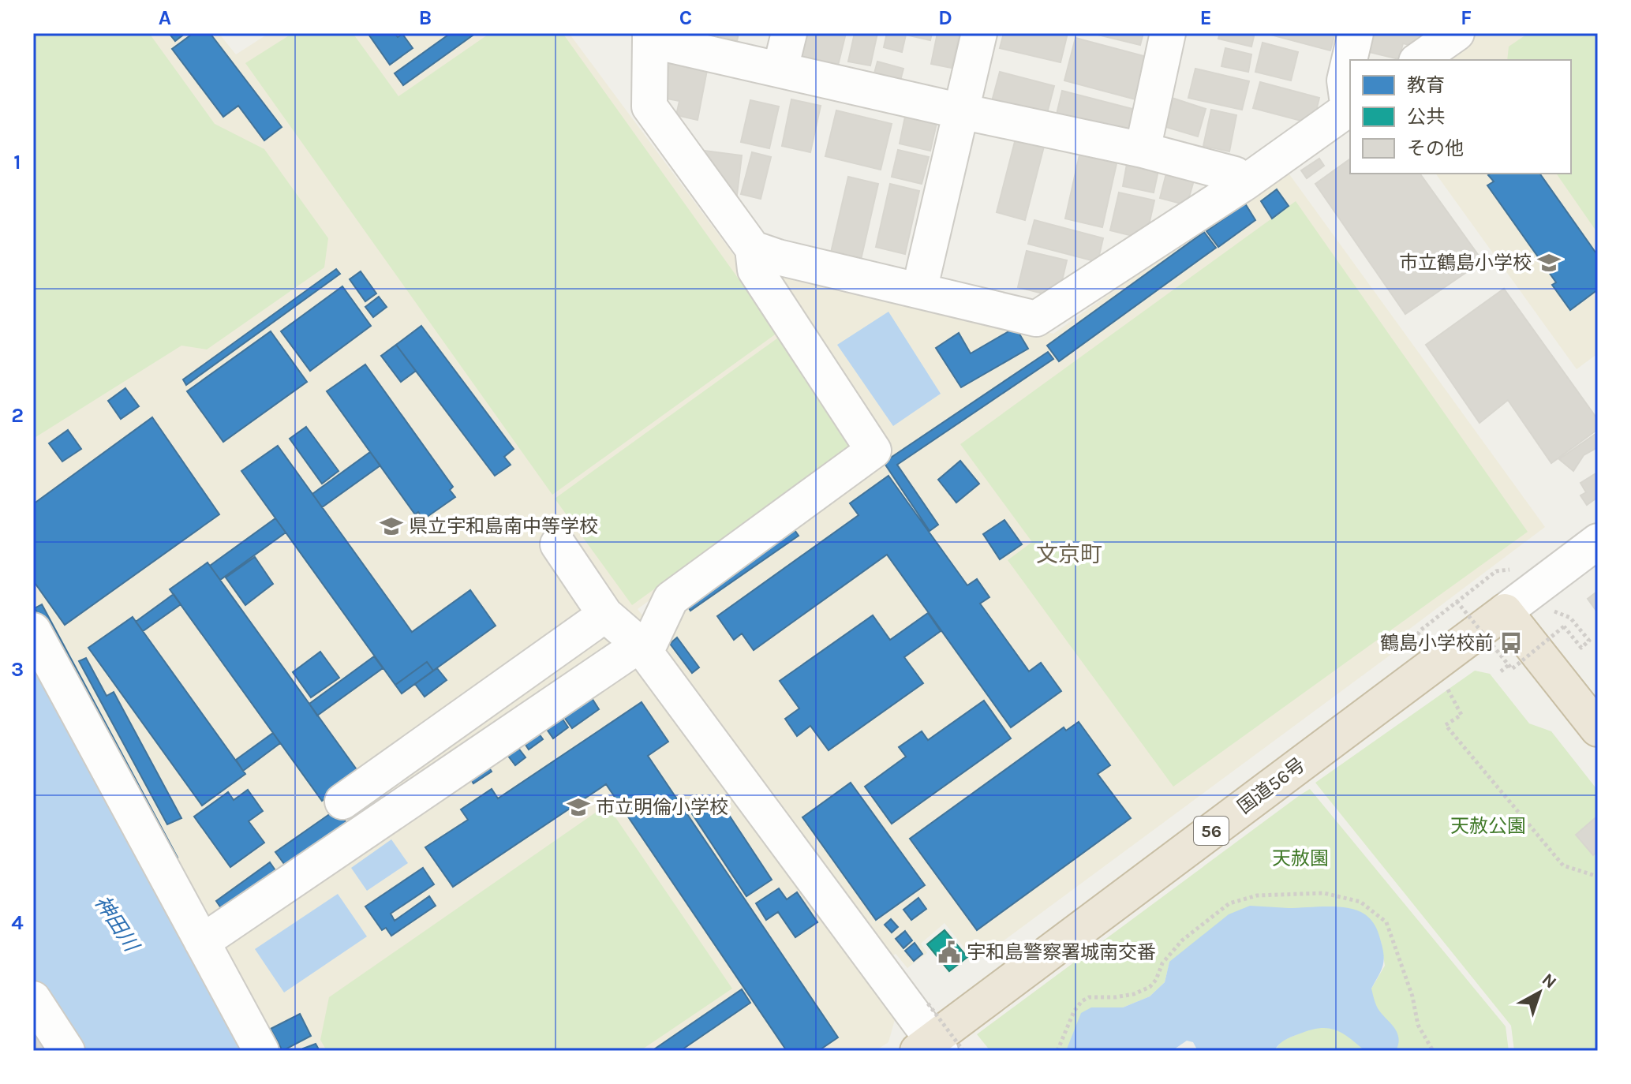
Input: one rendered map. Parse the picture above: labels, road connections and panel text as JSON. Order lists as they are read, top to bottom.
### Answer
{
  "streets": {
    "highway": ["国道56号", "56"]
  },
  "districts": ["文京町"],
  "water": ["神田川"],
  "parks": ["天赦公園", "天赦園"],
  "places": {
    "school or university": ["市立鶴島小学校", "県立宇和島南中等学校", "市立明倫小学校"],
    "bus stop": ["鶴島小学校前"],
    "public building": ["宇和島警察署城南交番"]
  },
  "legend": ["教育", "公共", "その他"],
  "north": "top right",
  "grid": {
    "columns": [
      "A",
      "B",
      "C",
      "D",
      "E",
      "F"
    ],
    "rows": [
      "1",
      "2",
      "3",
      "4"
    ]
  }
}
